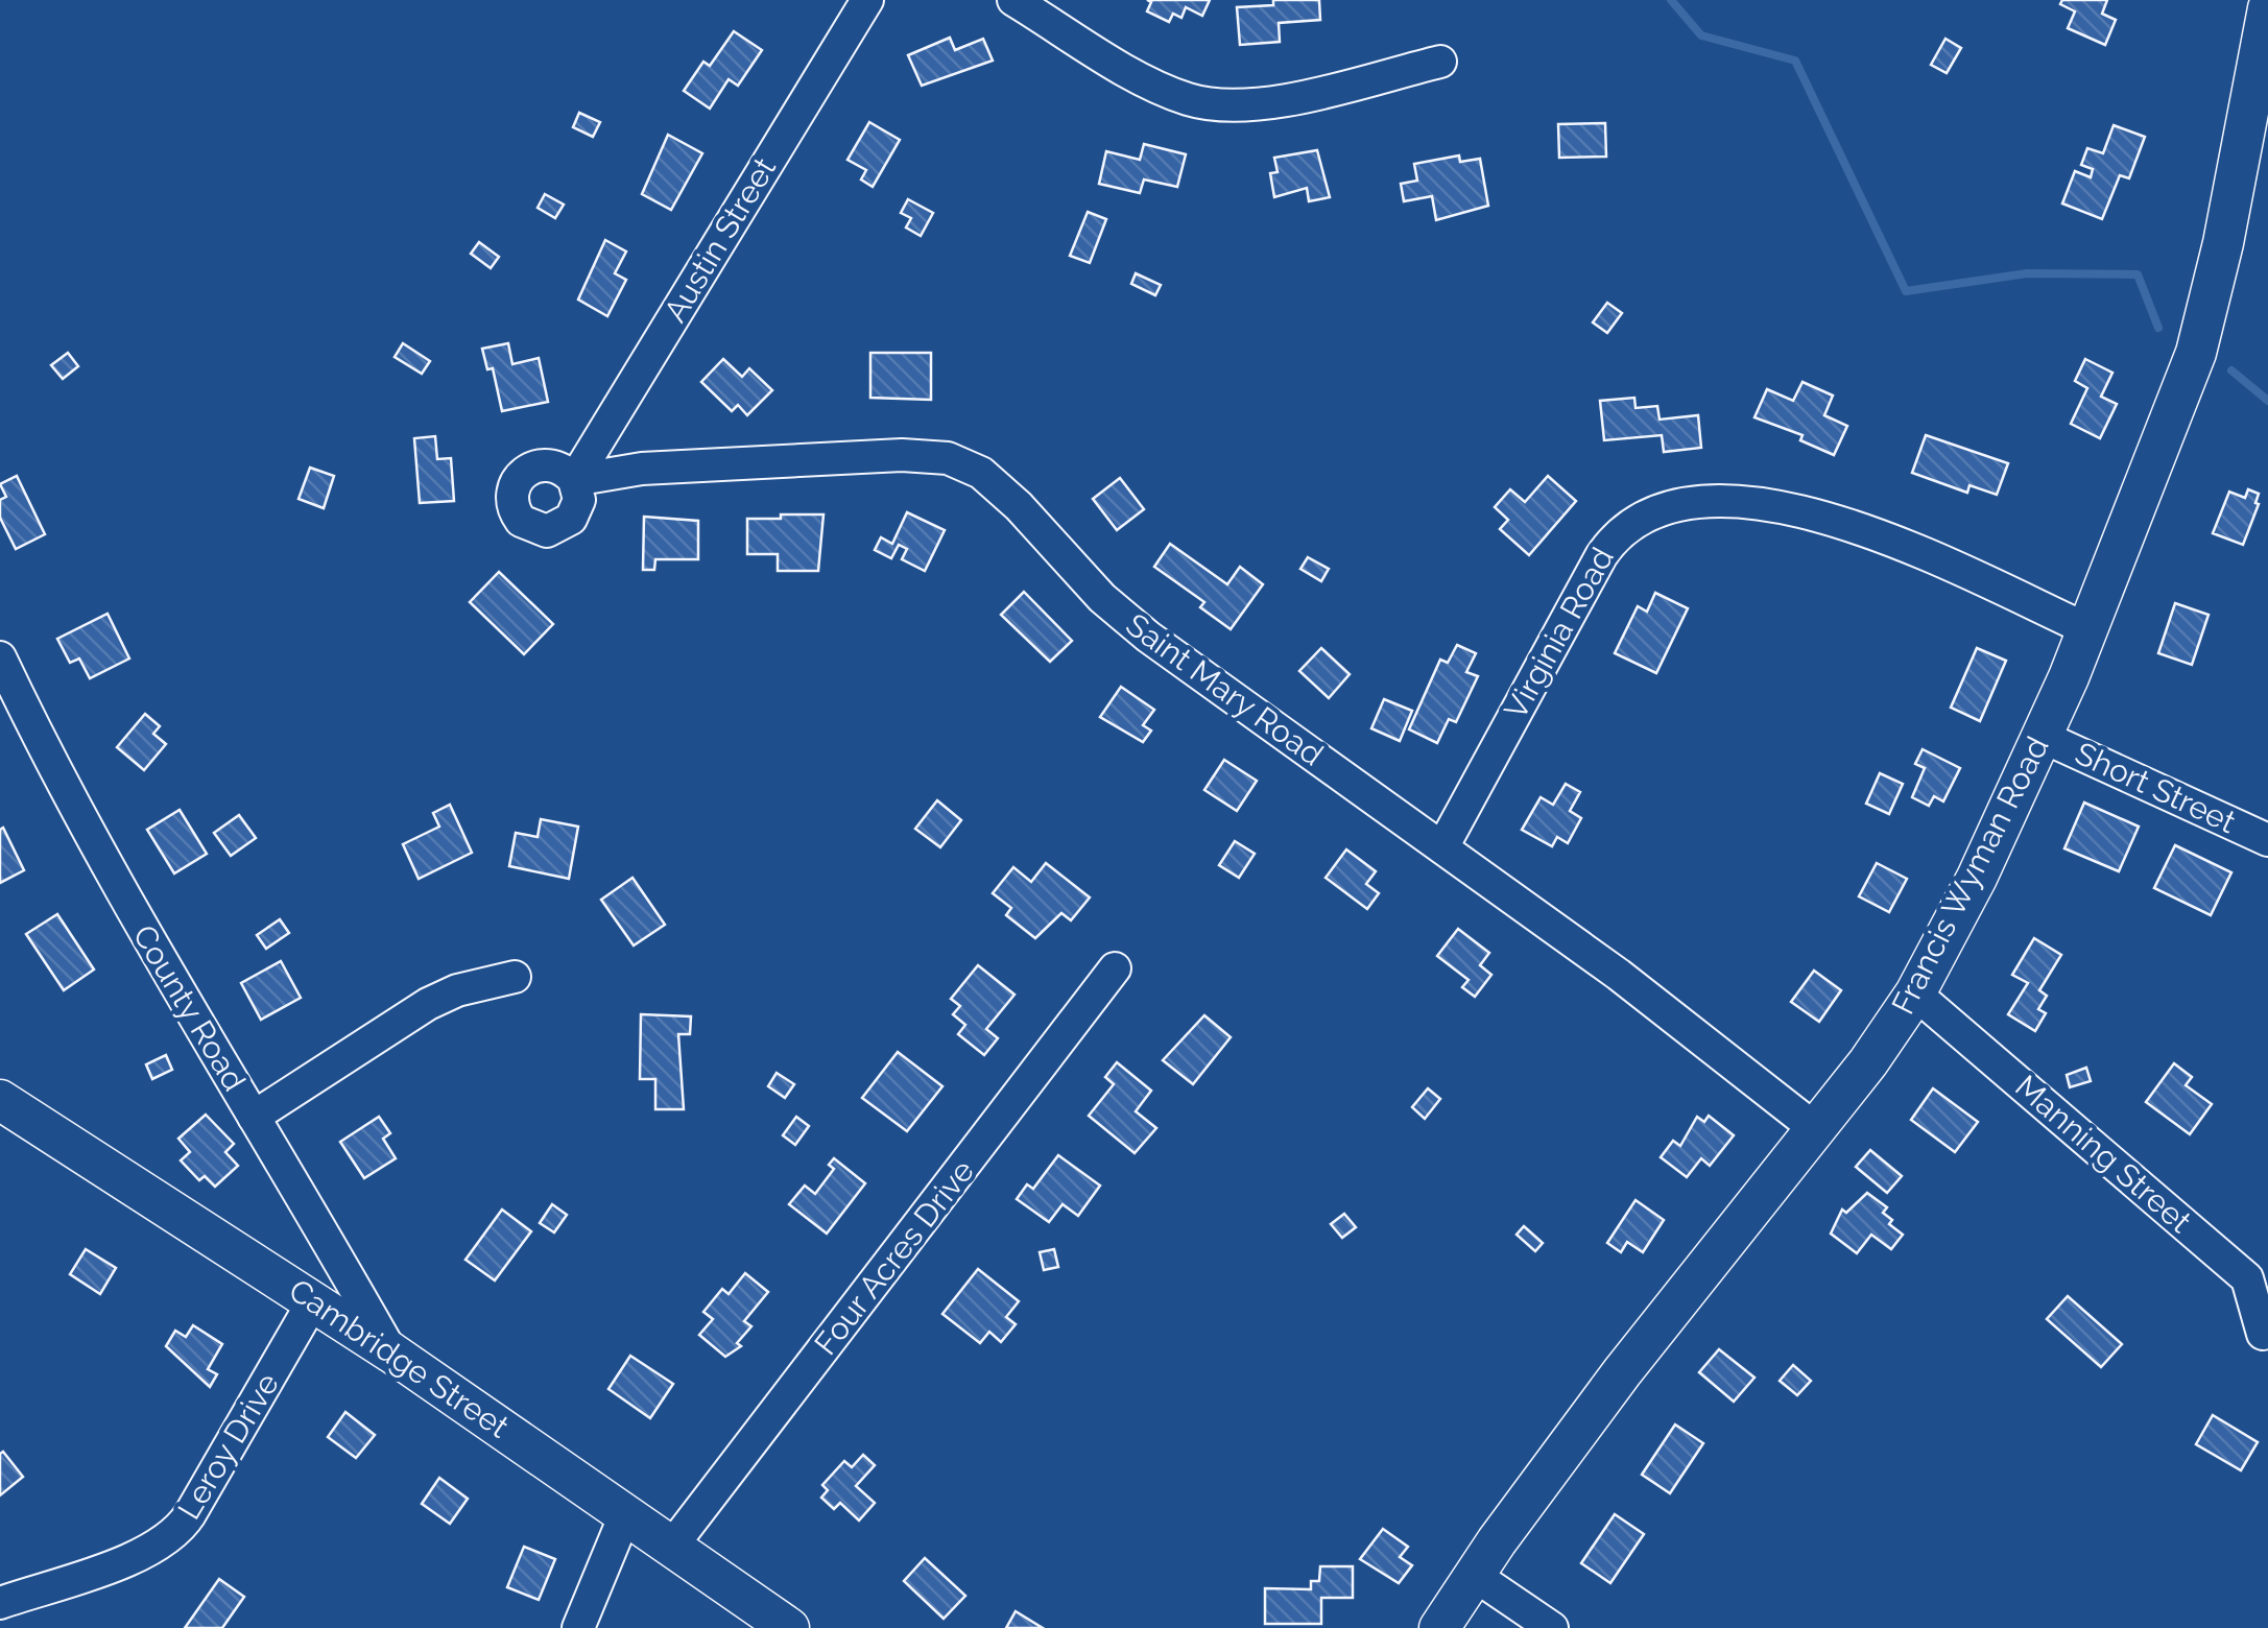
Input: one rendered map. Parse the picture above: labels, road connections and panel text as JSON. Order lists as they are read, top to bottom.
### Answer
{
  "streets": {
    "main road": ["Francis Wyman Road", "Cambridge Street"],
    "street": [
      "Austin Street",
      "Virginia Road",
      "Saint Mary Road",
      "Short Street",
      "County Road",
      "Manning Street",
      "Four Acres Drive",
      "Leroy Drive"
    ]
  },
  "crossings": [
    ["Austin Street", "Saint Mary Road"],
    ["Virginia Road", "Saint Mary Road"],
    ["Virginia Road", "Francis Wyman Road"],
    ["Saint Mary Road", "Francis Wyman Road"],
    ["Short Street", "Francis Wyman Road"],
    ["Francis Wyman Road", "Manning Street"],
    ["County Road", "Cambridge Street"],
    ["Four Acres Drive", "Cambridge Street"],
    ["Cambridge Street", "Leroy Drive"]
  ]
}
